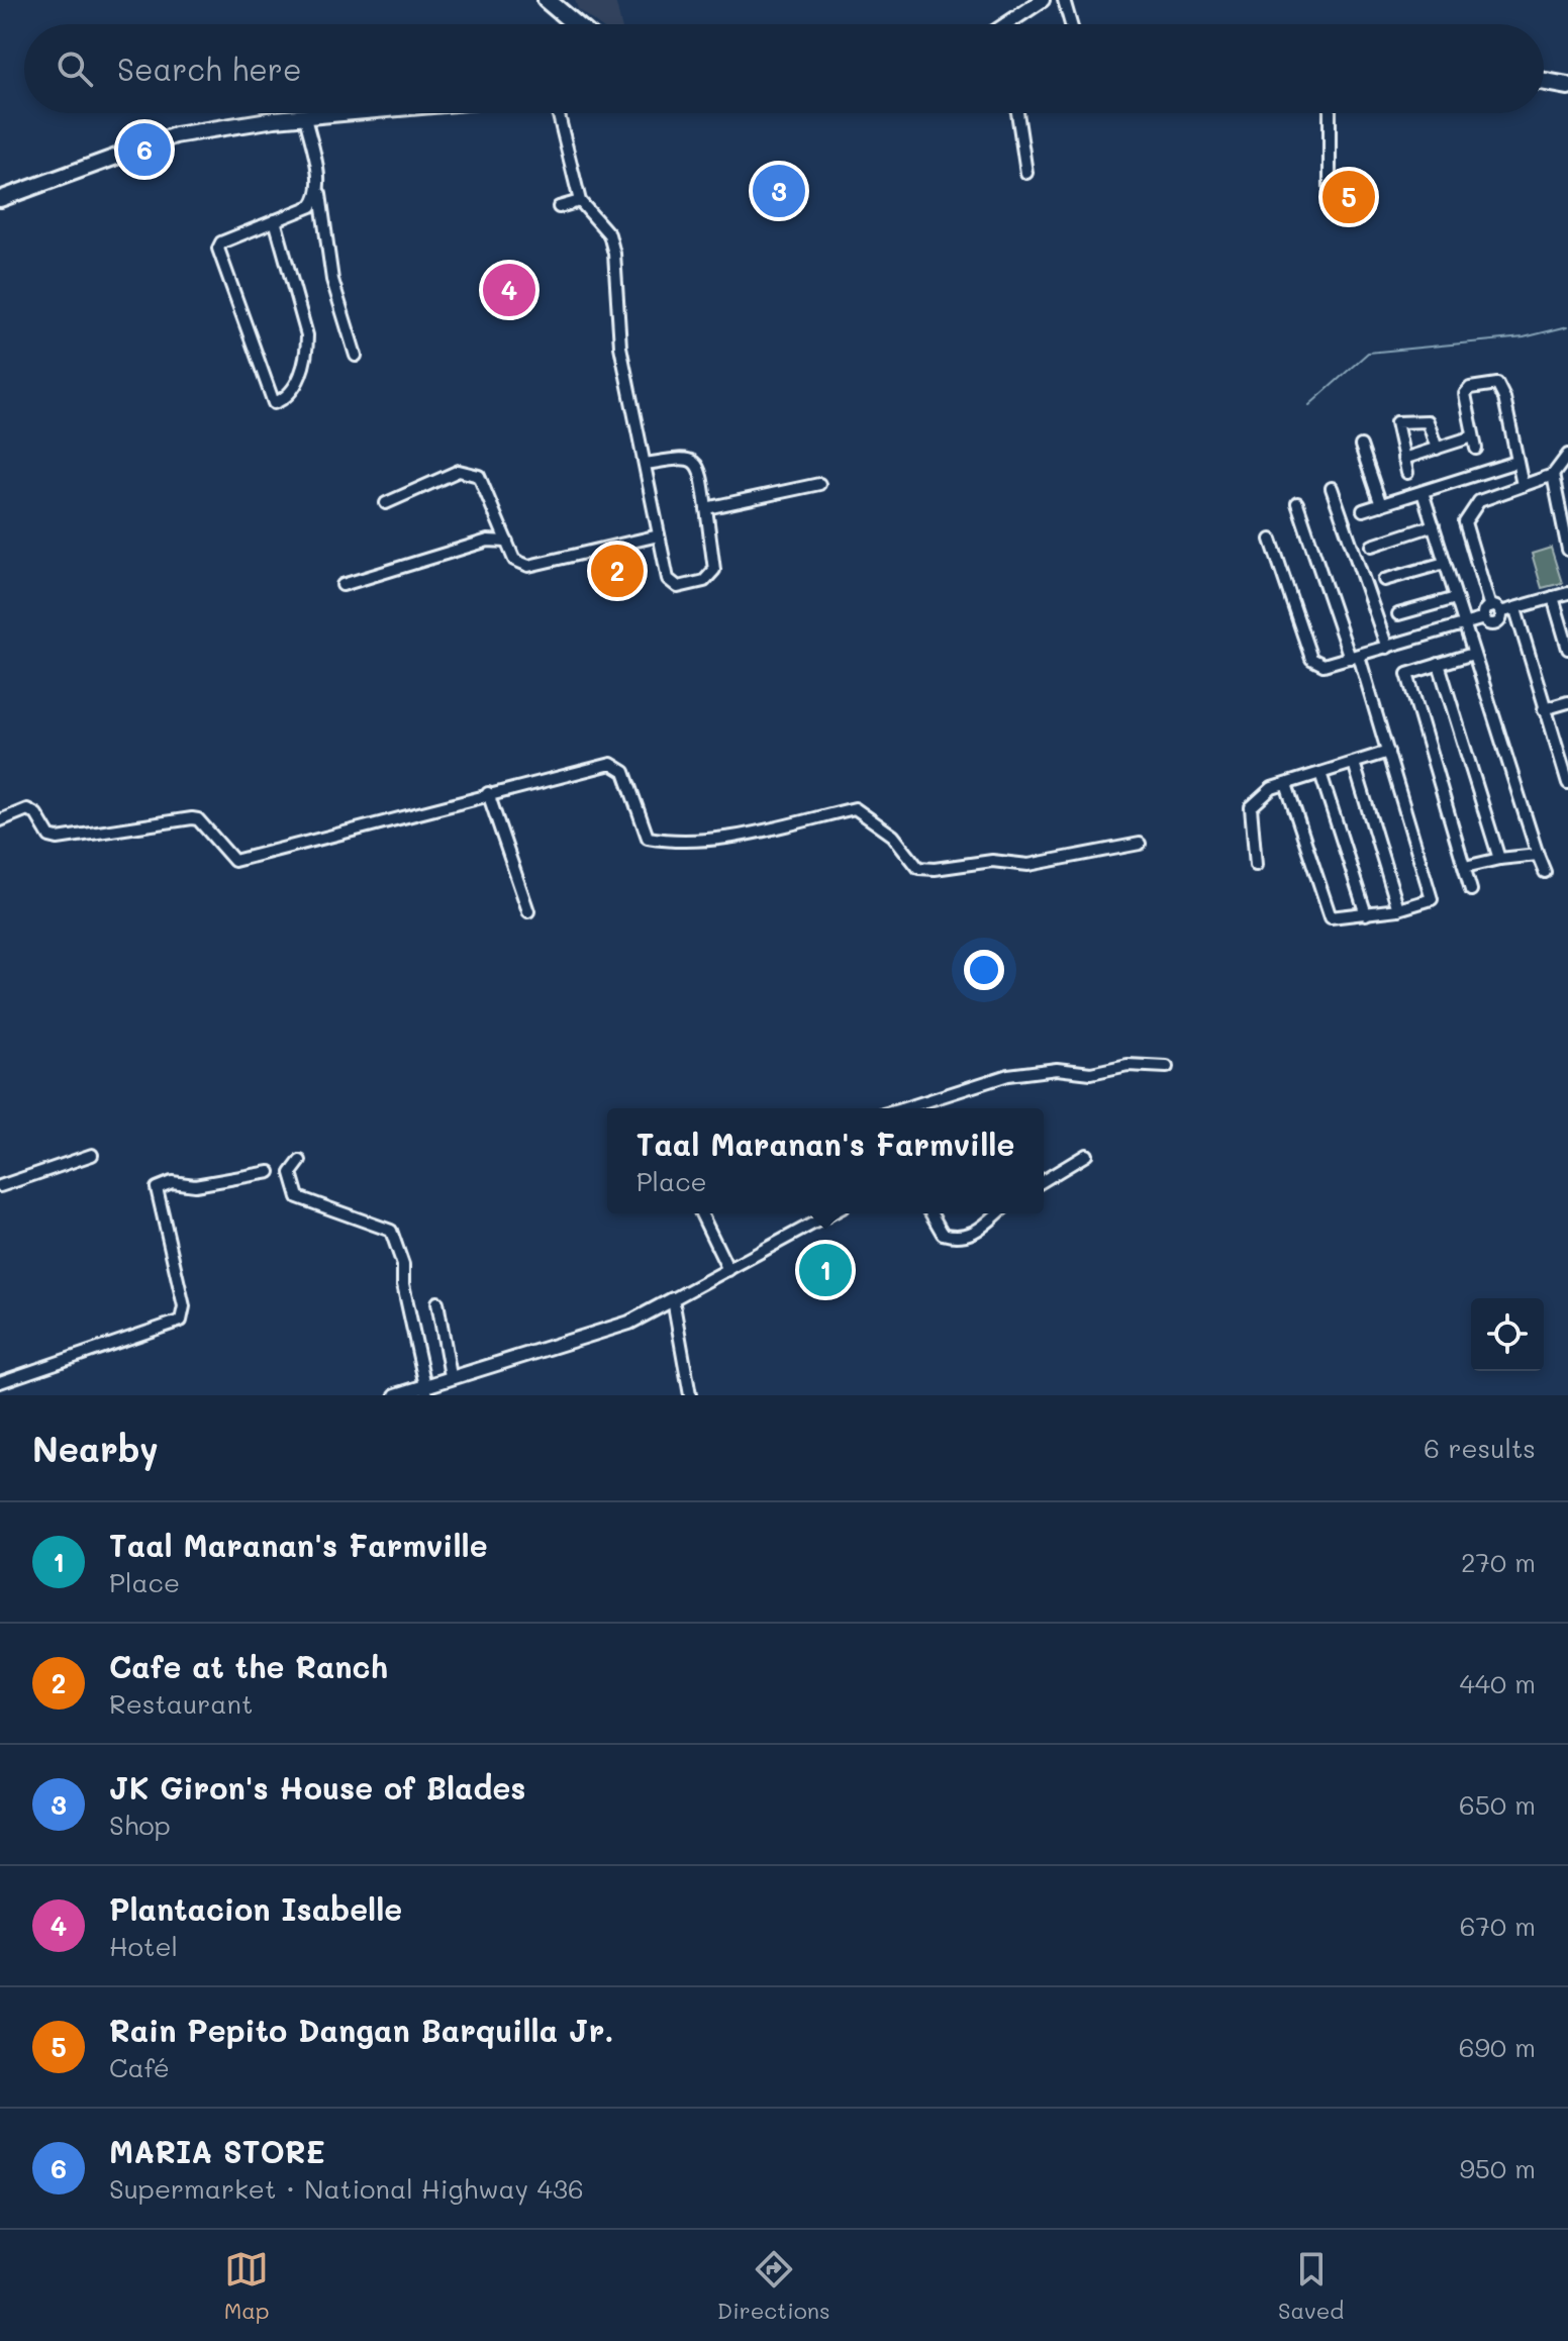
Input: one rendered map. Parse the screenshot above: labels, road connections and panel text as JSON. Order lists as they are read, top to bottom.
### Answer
{
  "page": {
    "search": "Search here",
    "pins": [
      "6",
      "3",
      "5",
      "4",
      "2",
      "1"
    ],
    "popup": ["Taal Maranan's Farmville", "Place"],
    "heading": ["Nearby", "6 results"],
    "list": [
      {
        "mark": "1",
        "name": "Taal Maranan's Farmville",
        "note": "Place",
        "value": "270 m"
      },
      {
        "mark": "2",
        "name": "Cafe at the Ranch",
        "note": "Restaurant",
        "value": "440 m"
      },
      {
        "mark": "3",
        "name": "JK Giron's House of Blades",
        "note": "Shop",
        "value": "650 m"
      },
      {
        "mark": "4",
        "name": "Plantacion Isabelle",
        "note": "Hotel",
        "value": "670 m"
      },
      {
        "mark": "5",
        "name": "Rain Pepito Dangan Barquilla Jr.",
        "note": "Café",
        "value": "690 m"
      },
      {
        "mark": "6",
        "name": "MARIA STORE",
        "note": "Supermarket · National Highway 436",
        "value": "950 m"
      }
    ],
    "nav": ["Map", "Directions", "Saved"]
  }
}
